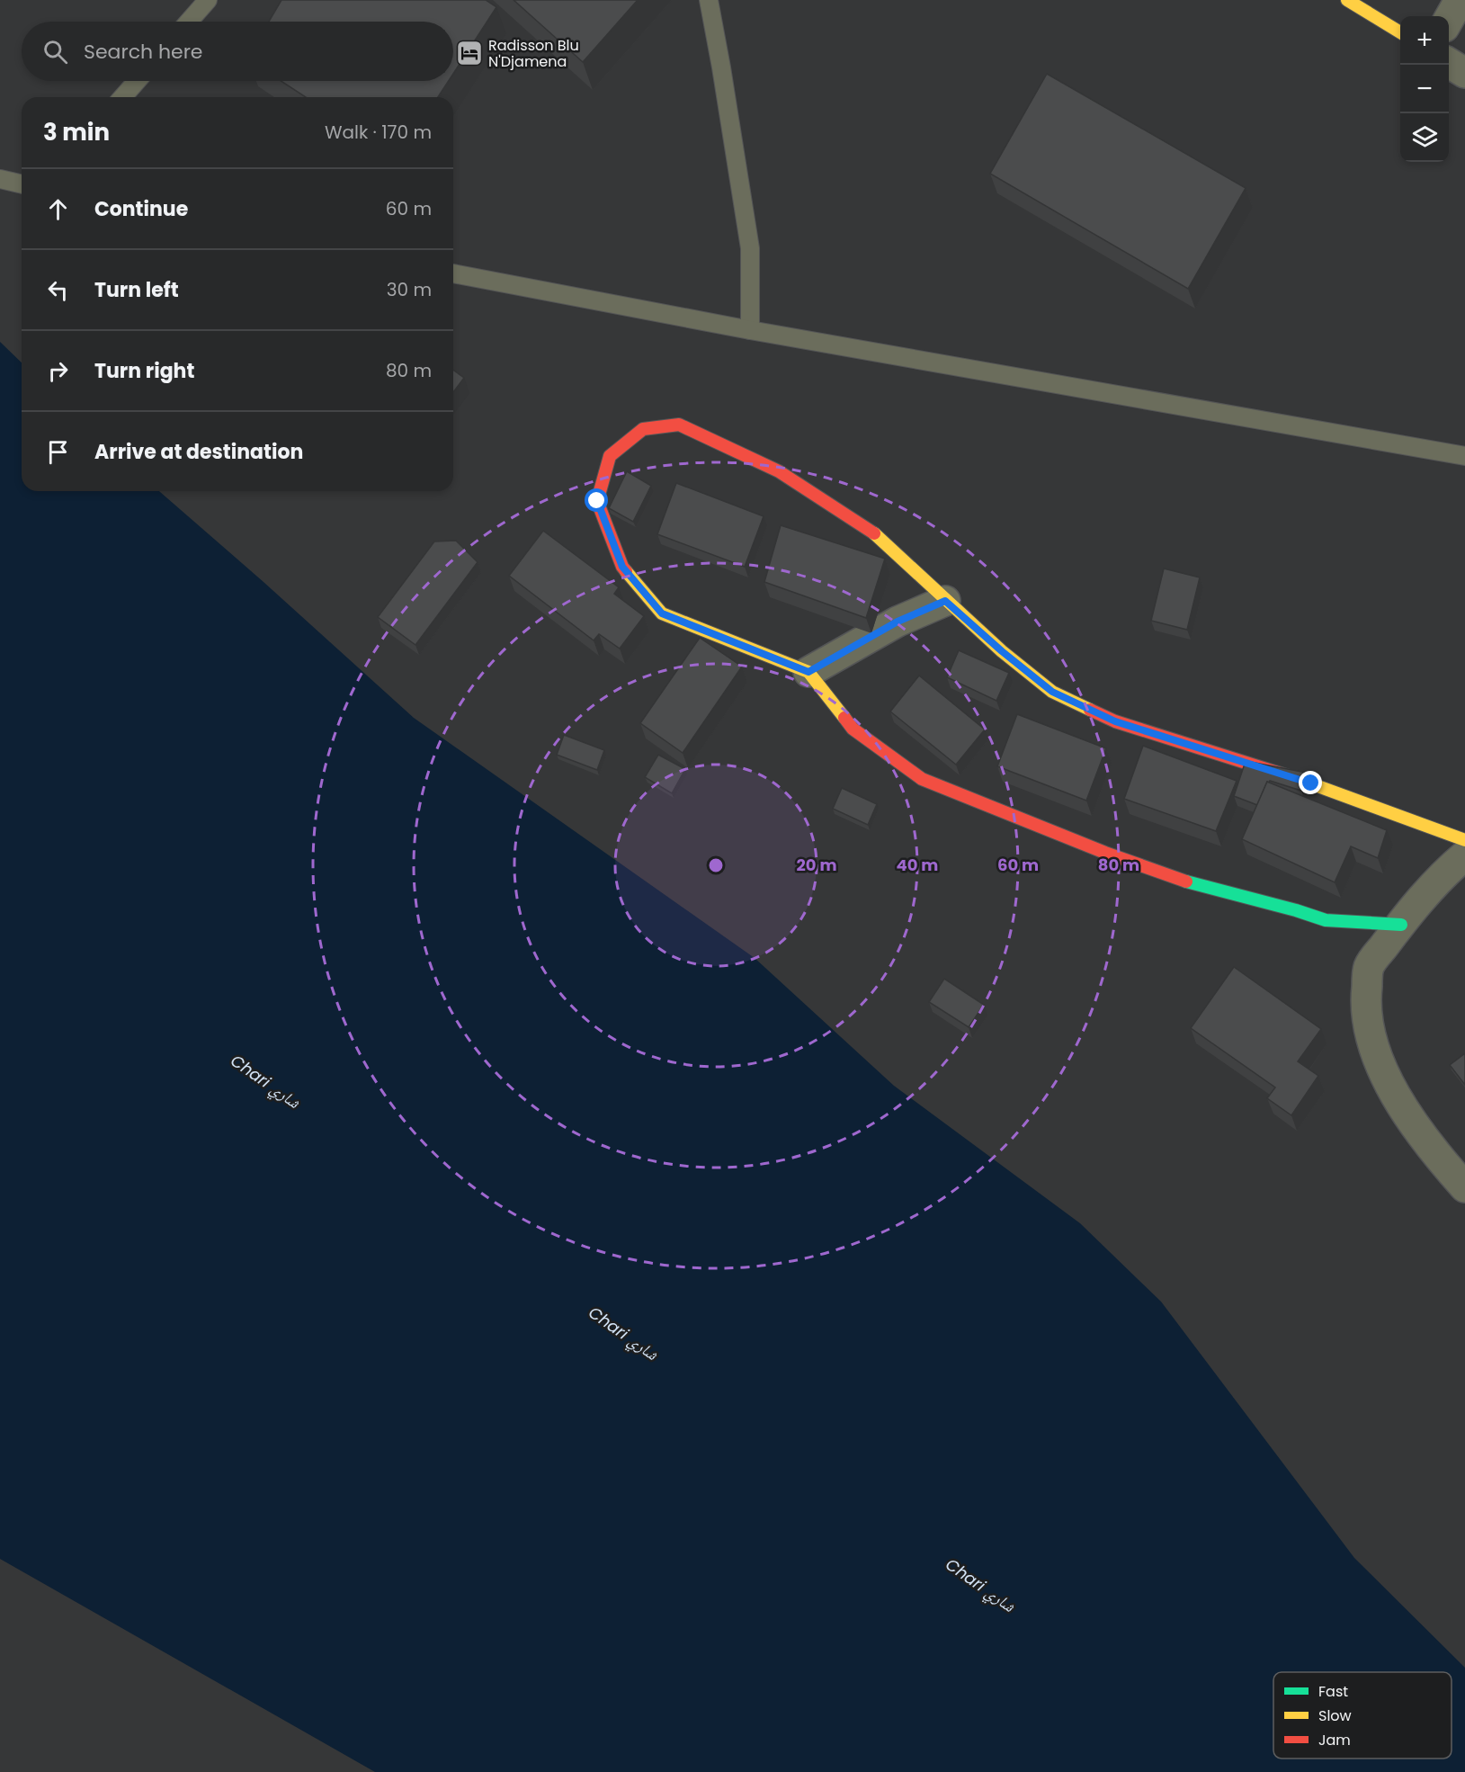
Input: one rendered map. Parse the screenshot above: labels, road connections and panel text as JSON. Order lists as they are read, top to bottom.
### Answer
{
  "water": ["Chari شاري"],
  "places": {
    "hotel": ["Radisson Blu N'Djamena"]
  },
  "legend": ["Fast", "Slow", "Jam"],
  "page": {
    "map_buttons": ["+", "−"],
    "search": "Search here",
    "heading": ["3 min", "Walk · 170 m"],
    "list": [
      ["Continue", "60 m"],
      ["Turn left", "30 m"],
      ["Turn right", "80 m"],
      "Arrive at destination"
    ]
  },
  "rings": [
    "20 m",
    "40 m",
    "60 m",
    "80 m"
  ]
}
